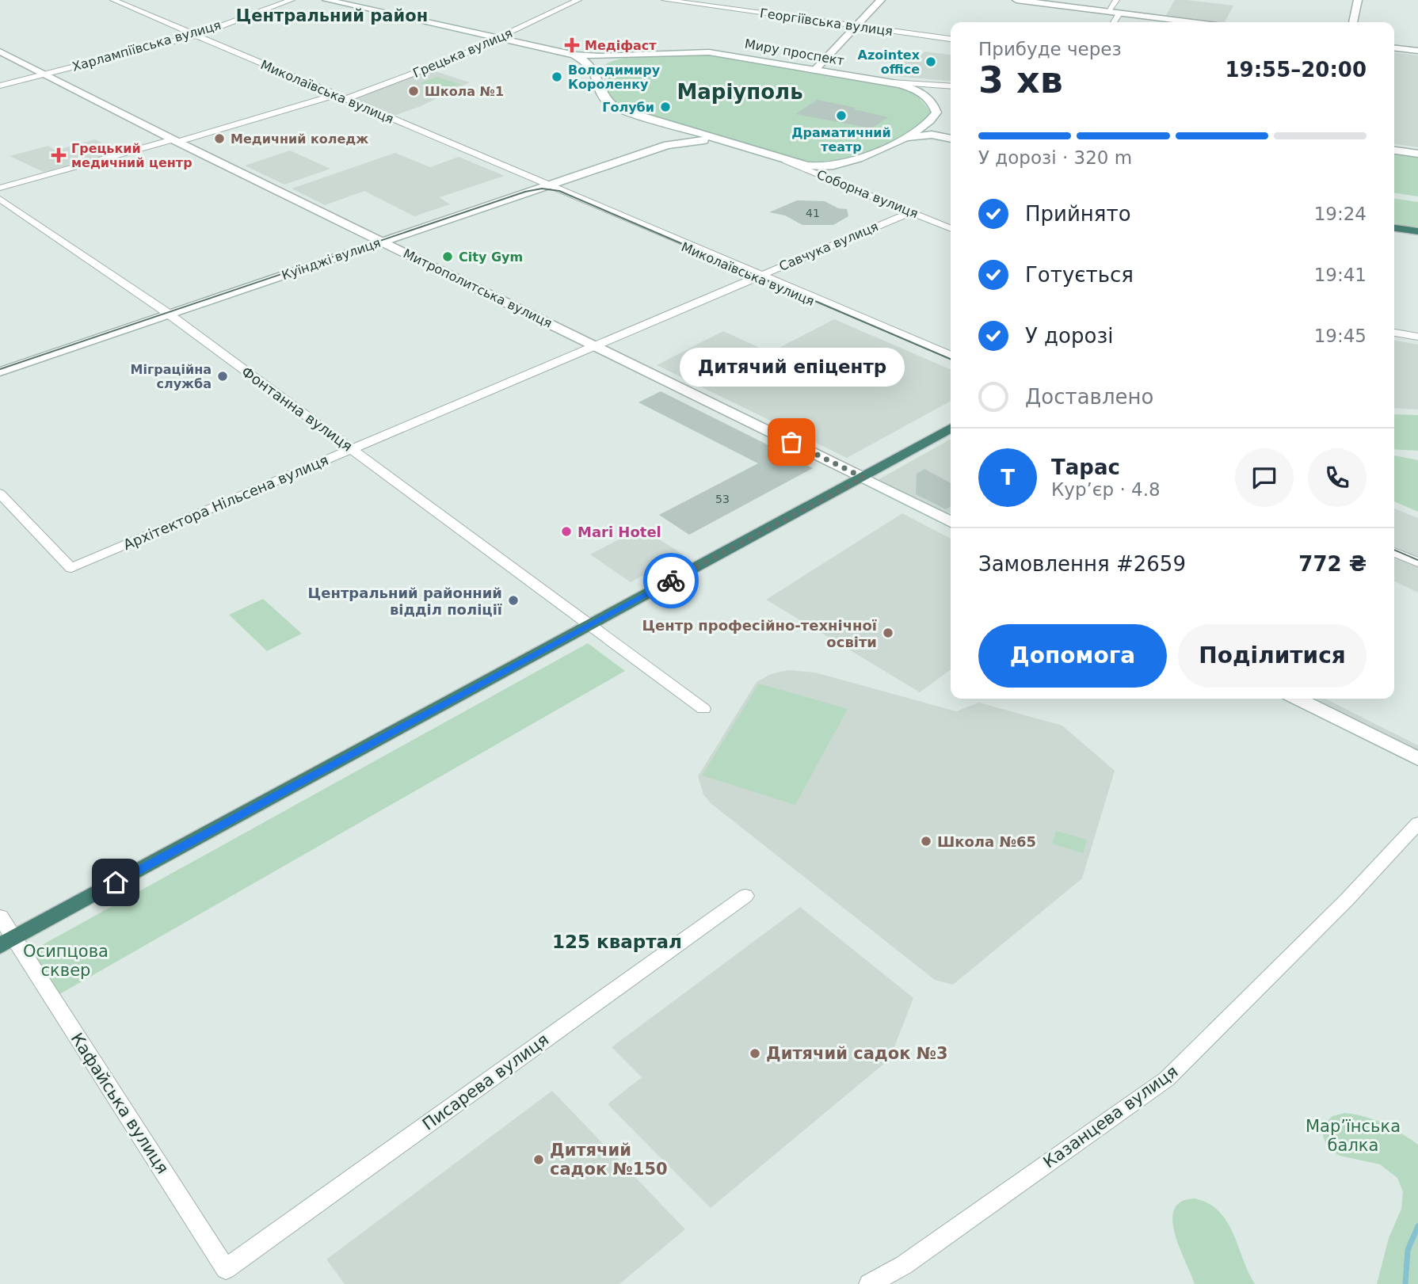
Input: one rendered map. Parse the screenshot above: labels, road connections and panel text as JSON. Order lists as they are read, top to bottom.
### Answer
{
  "streets": {
    "main road": ["Миру проспект", "Куїнджі вулиця", "Митрополитська вулиця"],
    "street": [
      "Георгіївська вулиця",
      "Харлампіївська вулиця",
      "Грецька вулиця",
      "Миколаївська вулиця",
      "Соборна вулиця",
      "Савчука вулиця",
      "Фонтанна вулиця",
      "Архітектора Нільсена вулиця",
      "Писарева вулиця",
      "Кафайська вулиця",
      "Казанцева вулиця"
    ]
  },
  "crossings": [
    ["Харлампіївська вулиця", "Миколаївська вулиця"],
    ["Харлампіївська вулиця", "Митрополитська вулиця"],
    ["Миру проспект", "Грецька вулиця"],
    ["Грецька вулиця", "Миколаївська вулиця"],
    ["Миколаївська вулиця", "Савчука вулиця"],
    ["Миколаївська вулиця", "Куїнджі вулиця"],
    ["Соборна вулиця", "Савчука вулиця"],
    ["Савчука вулиця", "Митрополитська вулиця"],
    ["Савчука вулиця", "Архітектора Нільсена вулиця"],
    ["Куїнджі вулиця", "Митрополитська вулиця"],
    ["Куїнджі вулиця", "Фонтанна вулиця"],
    ["Митрополитська вулиця", "Архітектора Нільсена вулиця"],
    ["Фонтанна вулиця", "Архітектора Нільсена вулиця"],
    ["Писарева вулиця", "Кафайська вулиця"]
  ],
  "districts": ["Центральний район", "Маріуполь", "125 квартал"],
  "parks": ["Осипцова сквер", "Мар’їнська балка"],
  "places": {
    "health": ["Медіфаст", "Грецький медичний центр"],
    "other": [
      "Azointex office",
      "Володимиру Короленку",
      "Школа №1",
      "Голуби",
      "Драматичний театр",
      "Медичний коледж",
      "City Gym",
      "Міграційна служба",
      "Дитячий епіцентр",
      "Mari Hotel",
      "Центральний районний відділ поліції",
      "Центр професійно-технічної освіти",
      "Школа №65",
      "Дитячий садок №3",
      "Дитячий садок №150"
    ]
  },
  "house_numbers": ["41", "53"],
  "page": {
    "heading": ["3 хв", "Прибуде через", "19:55–20:00"],
    "panel": [
      "Тарас",
      "Кур’єр · 4.8",
      "Замовлення #2659",
      "772 ₴"
    ],
    "bar": "У дорозі · 320 m",
    "list": [
      ["Прийнято", "19:24"],
      ["Готується", "19:41"],
      ["У дорозі", "19:45"],
      "Доставлено"
    ],
    "bubble": "Дитячий епіцентр",
    "round": "Т",
    "buttons": ["Допомога", "Поділитися"]
  }
}
